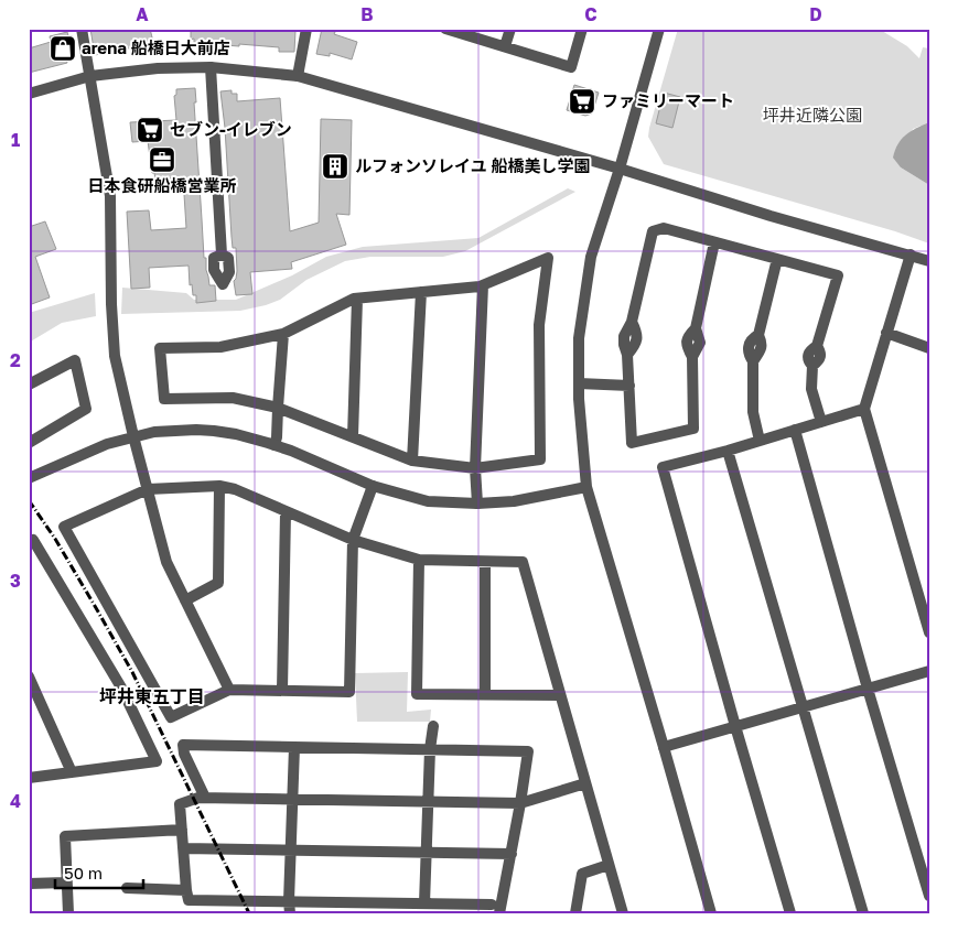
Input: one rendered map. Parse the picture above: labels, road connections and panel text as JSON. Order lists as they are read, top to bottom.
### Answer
{
  "districts": ["坪井東五丁目"],
  "parks": ["坪井近隣公園"],
  "places": {
    "shop": ["arena 船橋日大前店"],
    "supermarket": ["ファミリーマート", "セブン-イレブン"],
    "office": ["日本食研船橋営業所"],
    "building": ["ルフォンソレイユ 船橋美し学園"]
  },
  "scale_bar": "50 m",
  "grid": {
    "columns": [
      "A",
      "B",
      "C",
      "D"
    ],
    "rows": [
      "1",
      "2",
      "3",
      "4"
    ]
  }
}
